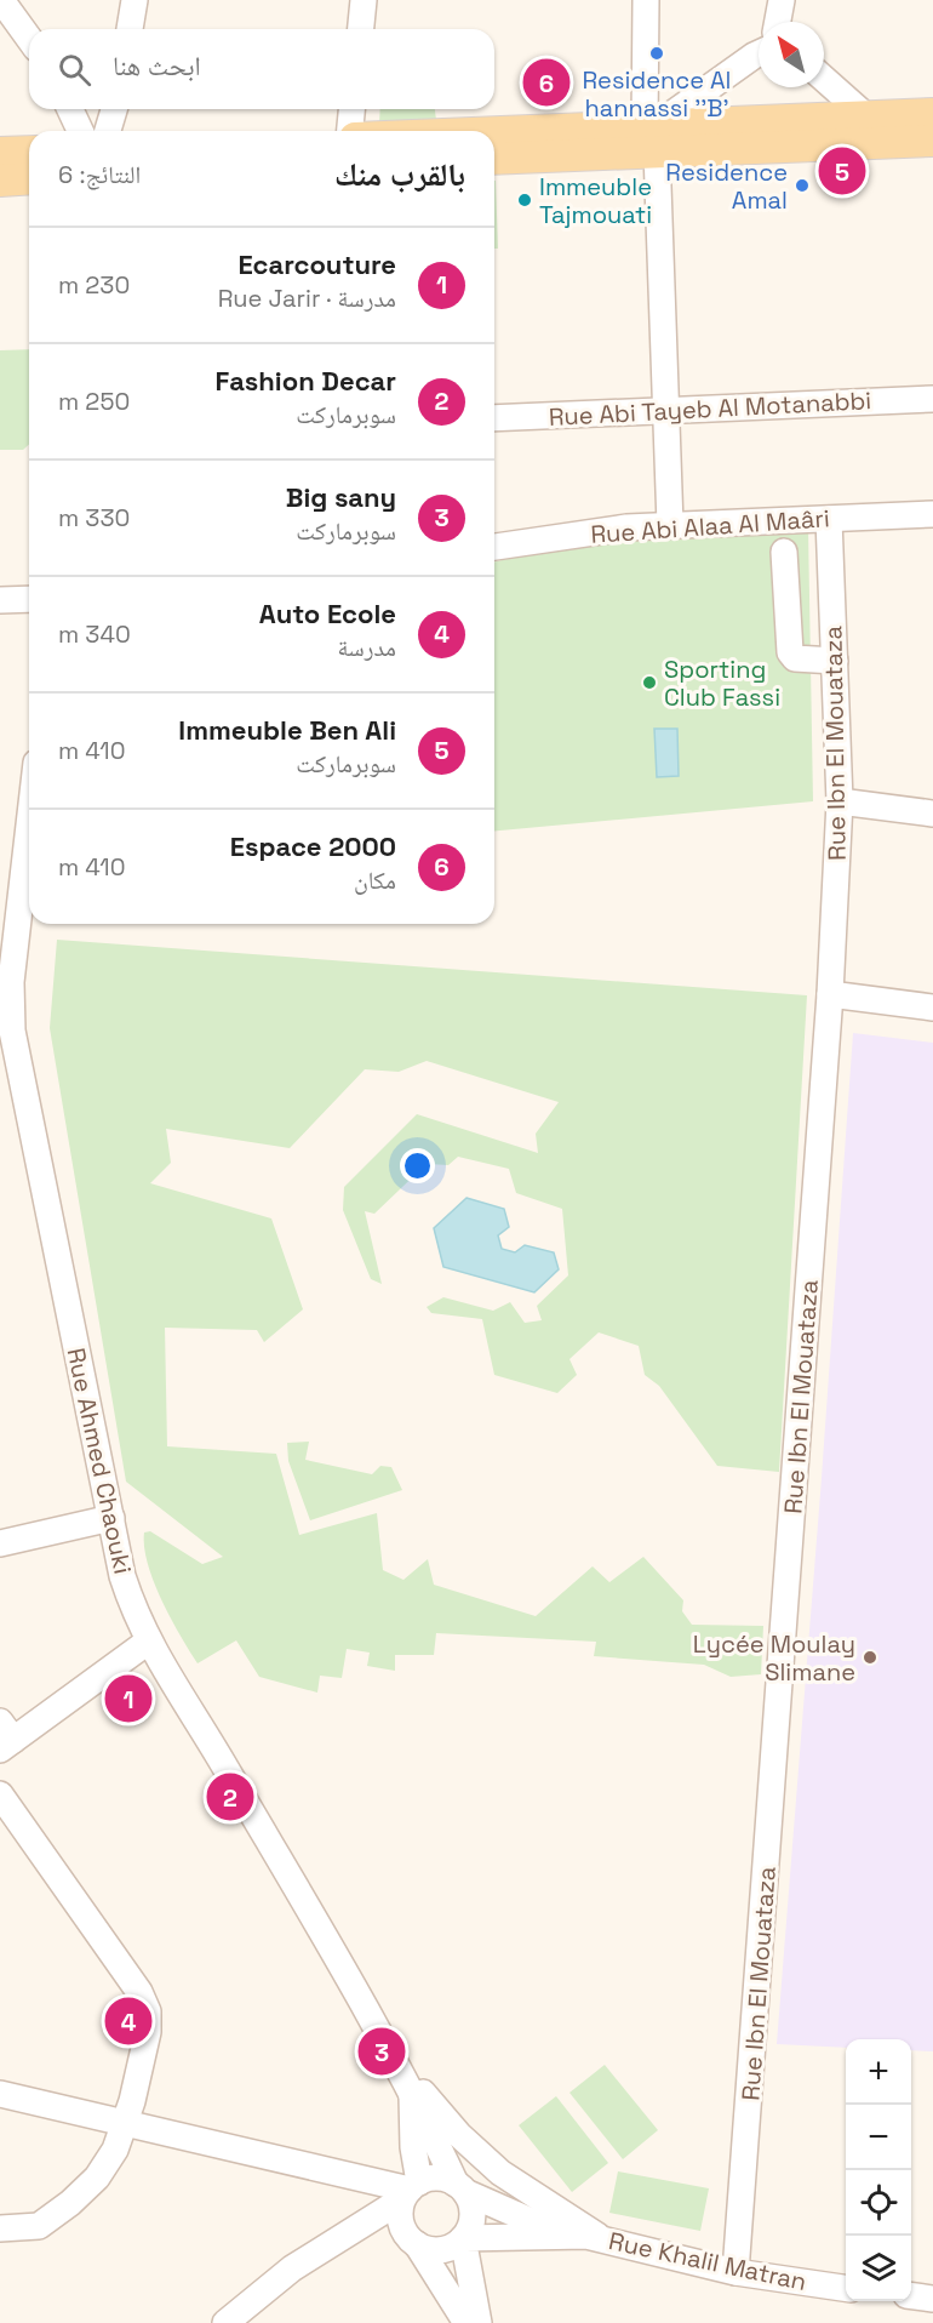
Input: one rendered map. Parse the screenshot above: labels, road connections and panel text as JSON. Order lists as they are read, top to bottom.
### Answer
{
  "streets": {
    "street": [
      "Rue Abi Tayeb Al Motanabbi",
      "Rue Abi Alaa Al Maâri",
      "Rue Ibn El Mouataza",
      "Rue Ahmed Chaouki",
      "Rue Khalil Matran"
    ]
  },
  "crossings": [
    ["Rue Abi Alaa Al Maâri", "Rue Ibn El Mouataza"],
    ["Rue Ibn El Mouataza", "Rue Khalil Matran"],
    ["Rue Ahmed Chaouki", "Rue Khalil Matran"]
  ],
  "places": [
    "Residence Al hannassi ''B'",
    "Residence Amal",
    "Immeuble Tajmouati",
    "Sporting Club Fassi",
    "Lycée Moulay Slimane"
  ],
  "north": "top left",
  "page": {
    "search": "ابحث هنا",
    "pins": [
      "6",
      "5",
      "1",
      "2",
      "4",
      "3"
    ],
    "heading": ["بالقرب منك", "النتائج: 6"],
    "list": [
      {
        "mark": "1",
        "name": "Ecarcouture",
        "note": "مدرسة · Rue Jarir",
        "value": "230 m"
      },
      {
        "mark": "2",
        "name": "Fashion Decar",
        "note": "سوبرماركت",
        "value": "250 m"
      },
      {
        "mark": "3",
        "name": "Big sany",
        "note": "سوبرماركت",
        "value": "330 m"
      },
      {
        "mark": "4",
        "name": "Auto Ecole",
        "note": "مدرسة",
        "value": "340 m"
      },
      {
        "mark": "5",
        "name": "Immeuble Ben Ali",
        "note": "سوبرماركت",
        "value": "410 m"
      },
      {
        "mark": "6",
        "name": "Espace 2000",
        "note": "مكان",
        "value": "410 m"
      }
    ],
    "map_buttons": ["+", "−"]
  }
}
